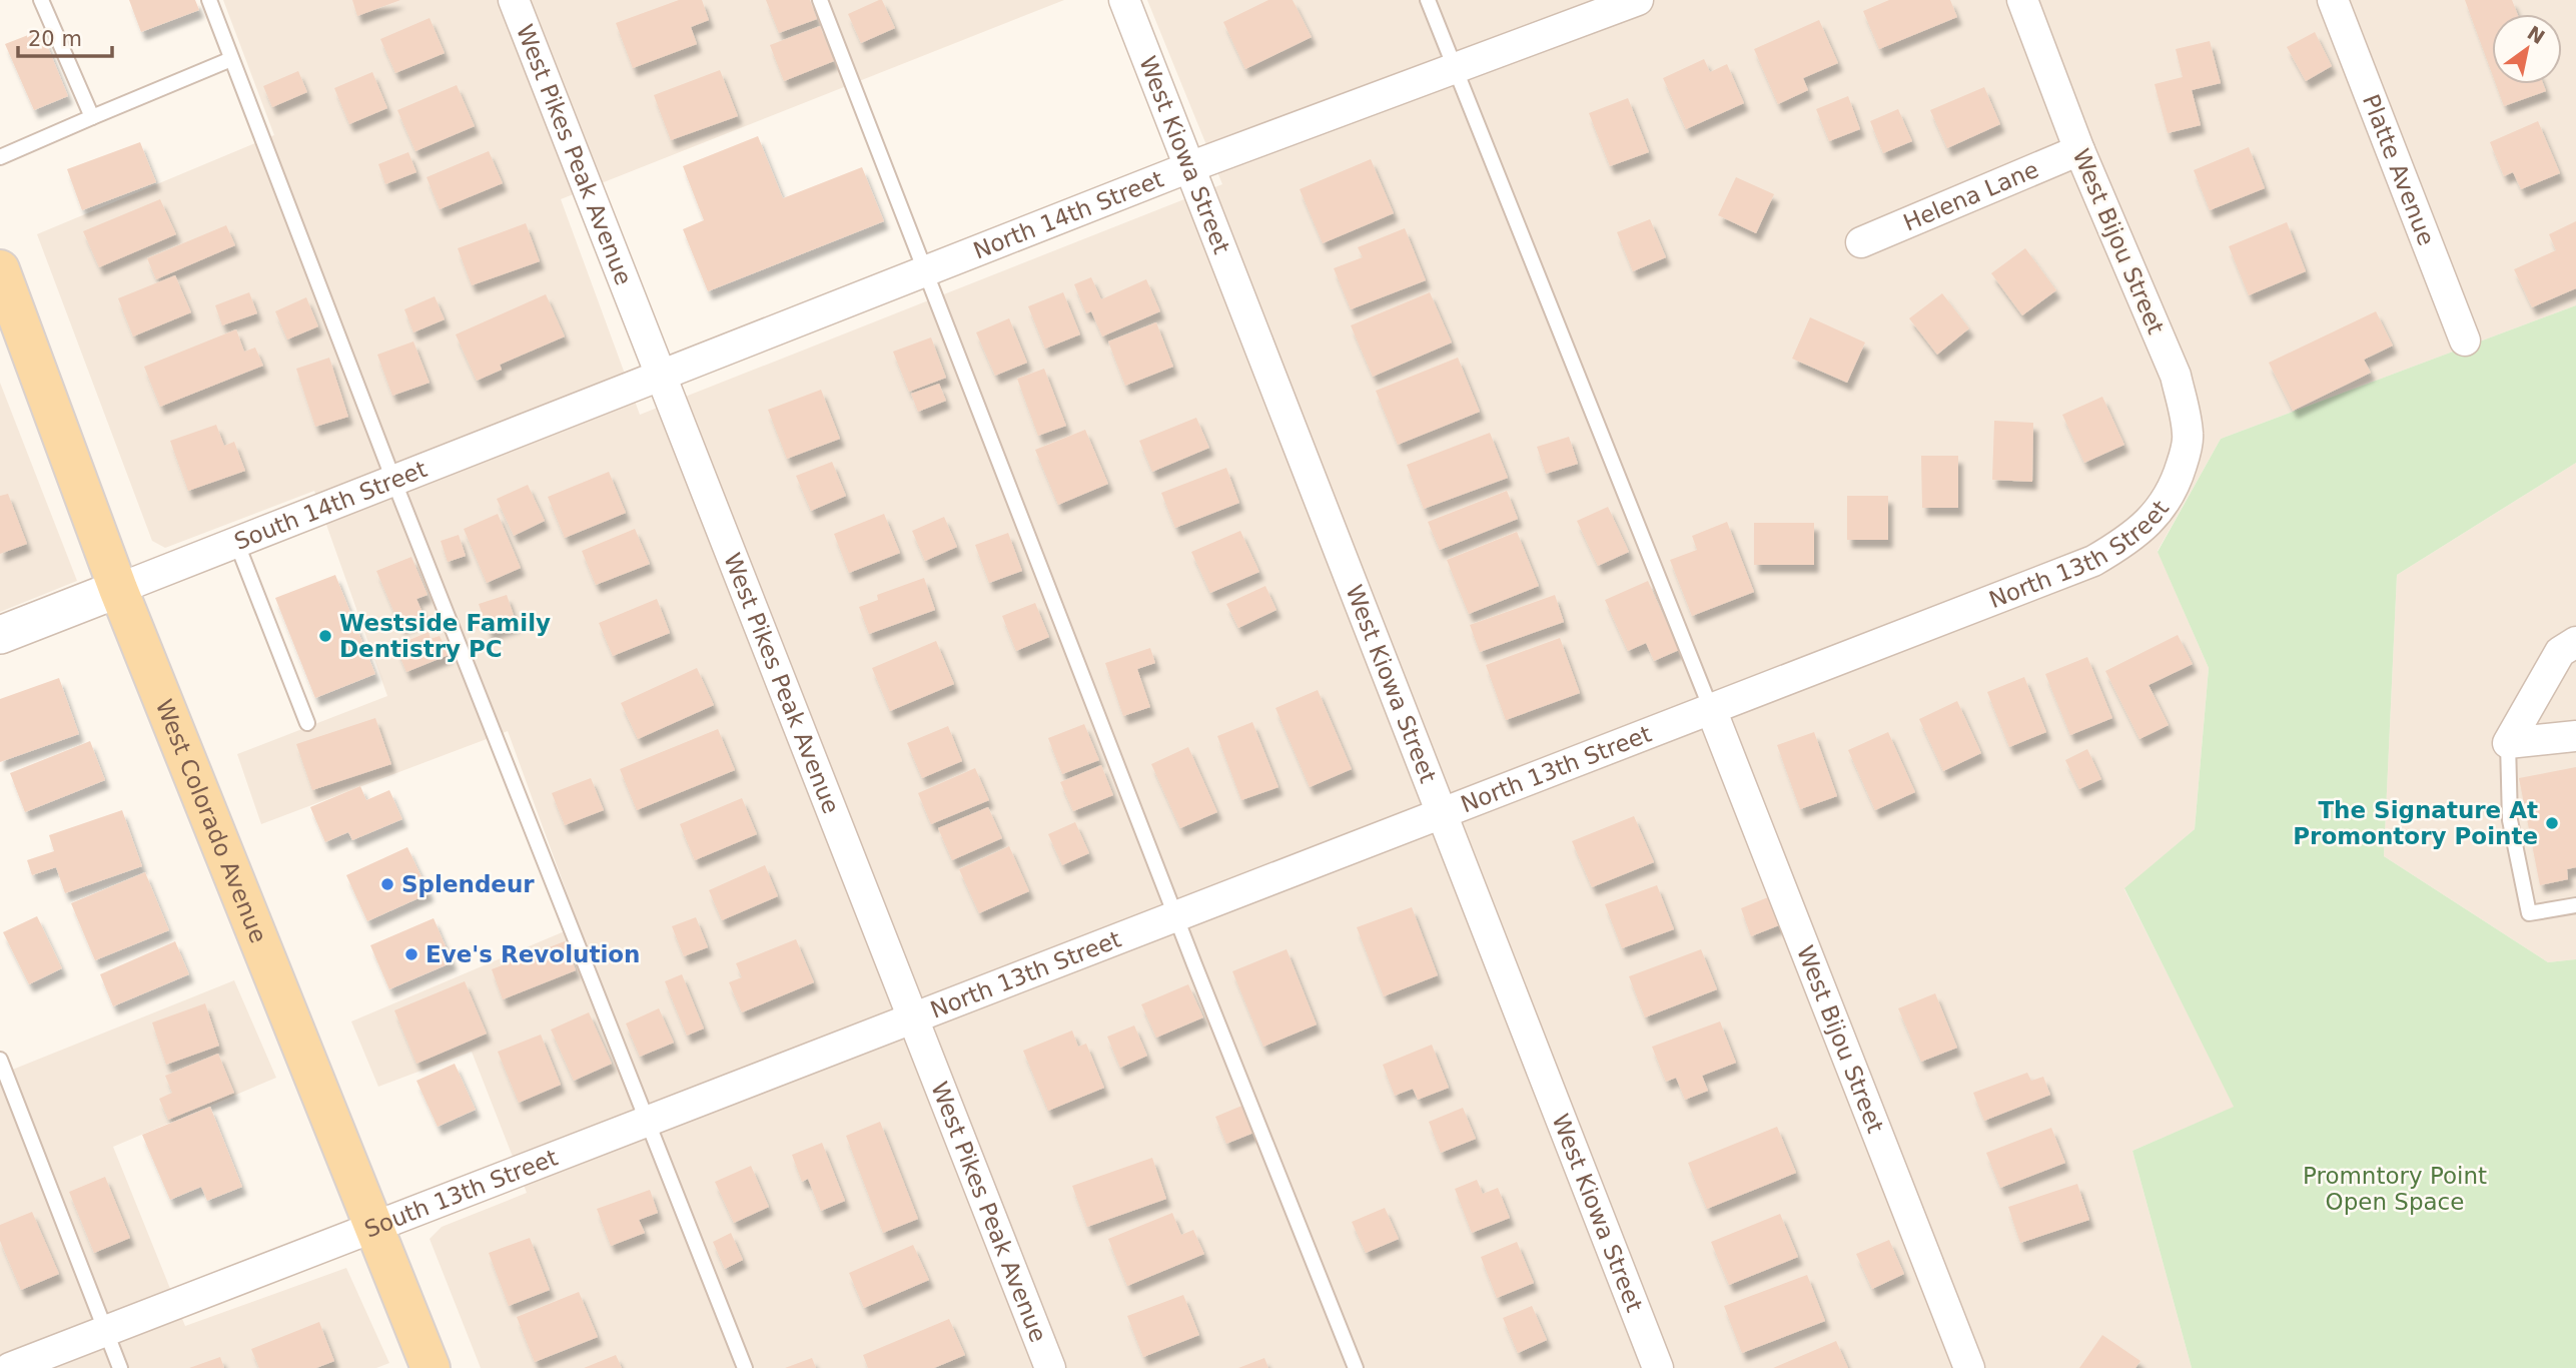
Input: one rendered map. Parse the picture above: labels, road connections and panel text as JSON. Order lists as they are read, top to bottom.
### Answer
{
  "streets": {
    "main road": ["West Colorado Avenue"],
    "street": [
      "West Pikes Peak Avenue",
      "West Kiowa Street",
      "Platte Avenue",
      "Helena Lane",
      "North 14th Street",
      "West Bijou Street",
      "South 14th Street",
      "North 13th Street",
      "South 13th Street"
    ]
  },
  "crossings": [
    ["West Pikes Peak Avenue", "North 14th Street"],
    ["West Pikes Peak Avenue", "South 14th Street"],
    ["West Pikes Peak Avenue", "North 13th Street"],
    ["West Pikes Peak Avenue", "South 13th Street"],
    ["West Kiowa Street", "North 14th Street"],
    ["West Kiowa Street", "North 13th Street"],
    ["Helena Lane", "West Bijou Street"],
    ["North 14th Street", "South 14th Street"],
    ["West Bijou Street", "North 13th Street"],
    ["South 14th Street", "West Colorado Avenue"],
    ["North 13th Street", "South 13th Street"],
    ["West Colorado Avenue", "South 13th Street"]
  ],
  "parks": ["Promntory Point Open Space"],
  "places": [
    "Westside Family Dentistry PC",
    "The Signature At Promontory Pointe",
    "Splendeur",
    "Eve's Revolution"
  ],
  "scale_bar": "20 m",
  "north": "top right"
}
